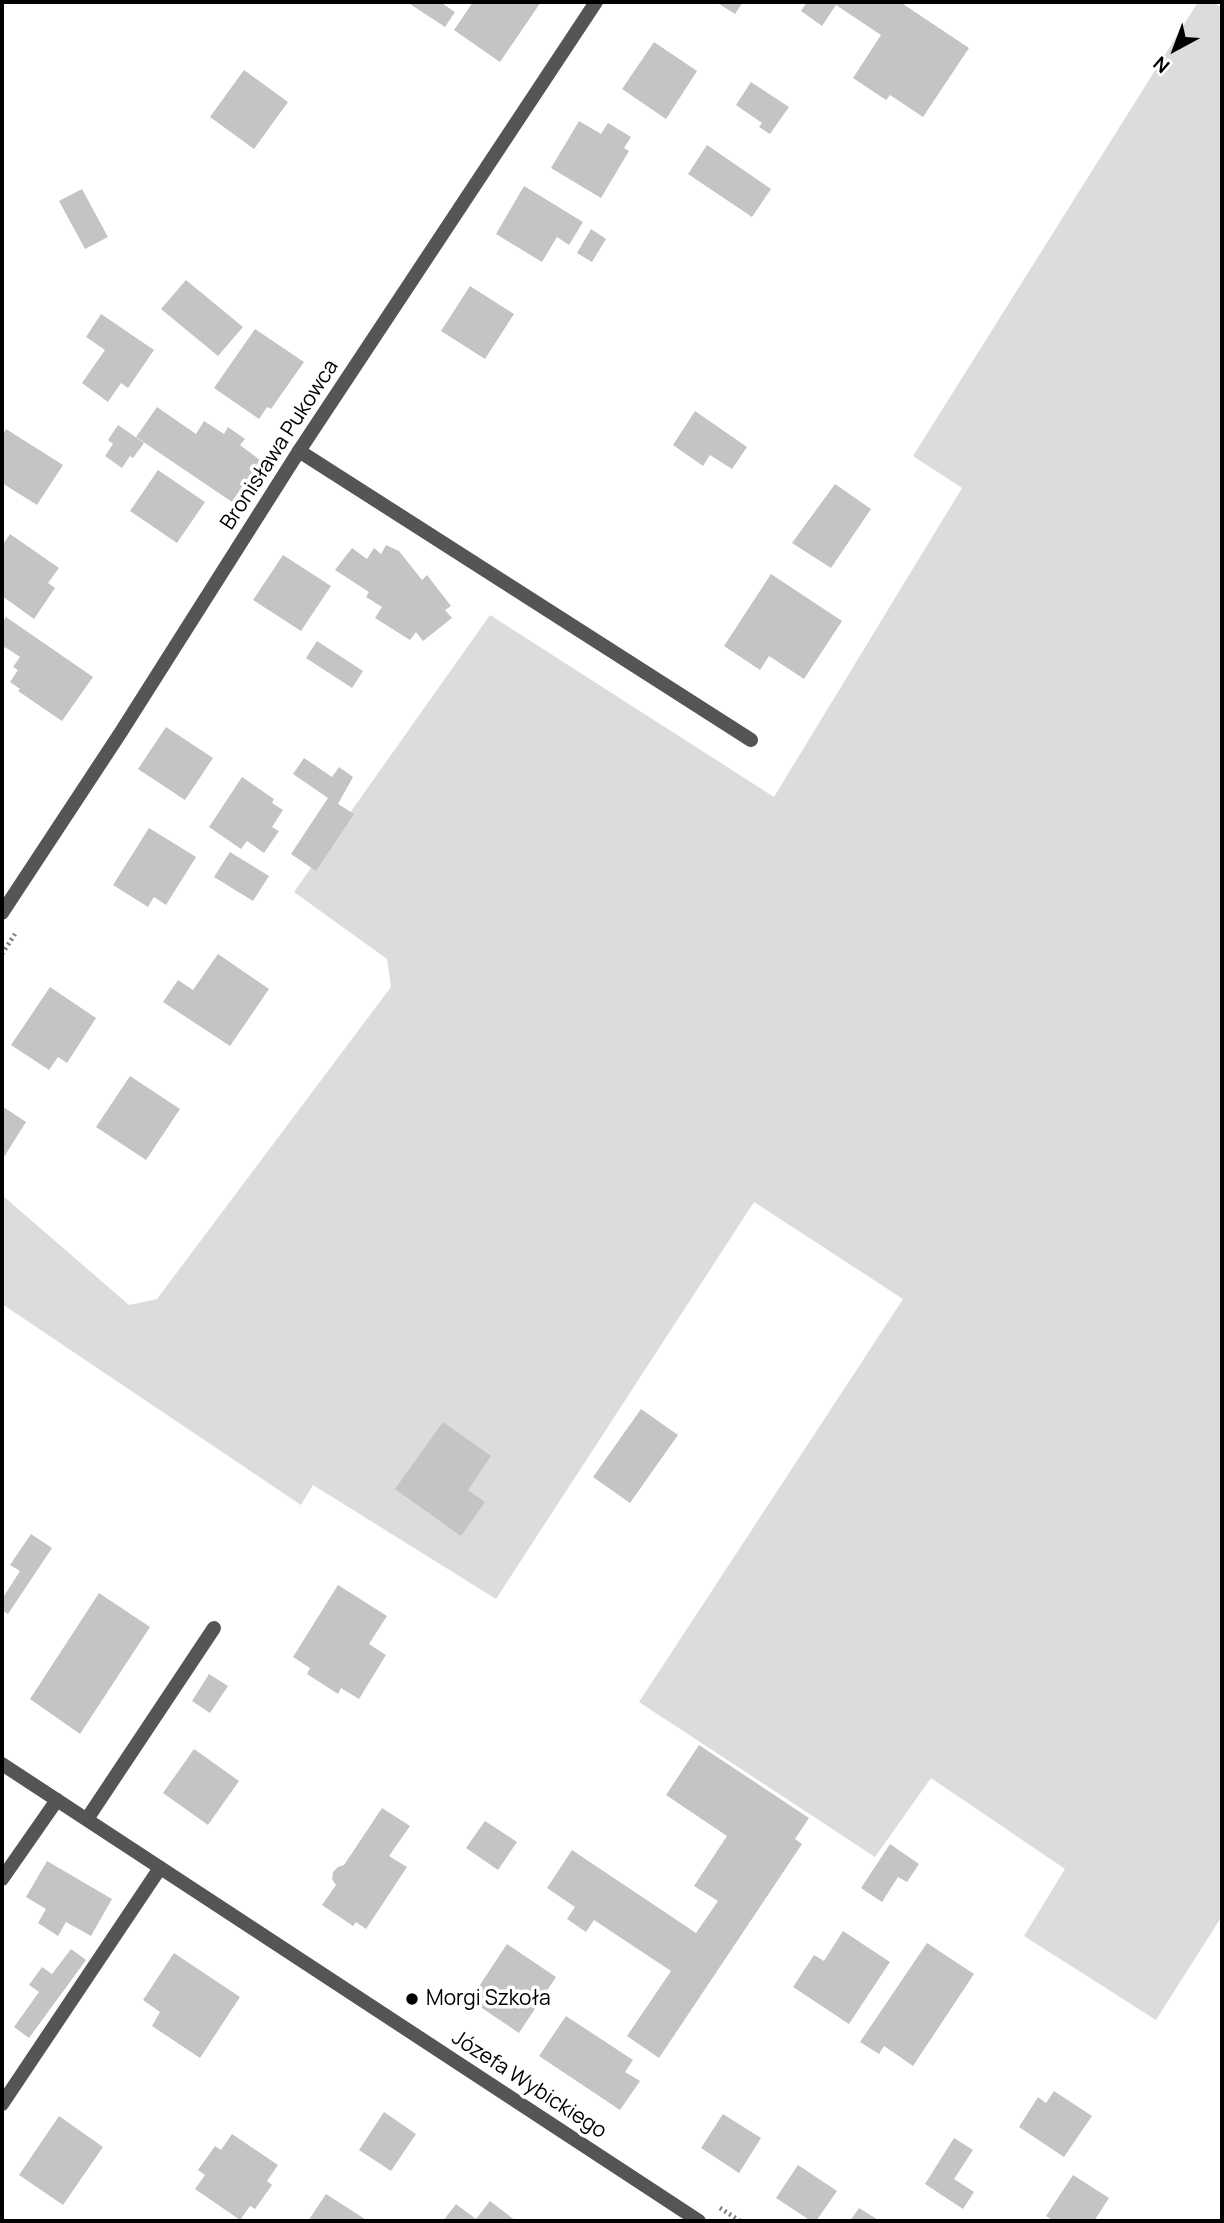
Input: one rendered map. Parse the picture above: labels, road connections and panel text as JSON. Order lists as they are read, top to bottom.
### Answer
{
  "streets": {
    "street": ["Bronisława Pukowca", "Józefa Wybickiego"]
  },
  "places": ["Morgi Szkoła"],
  "north": "bottom left"
}
